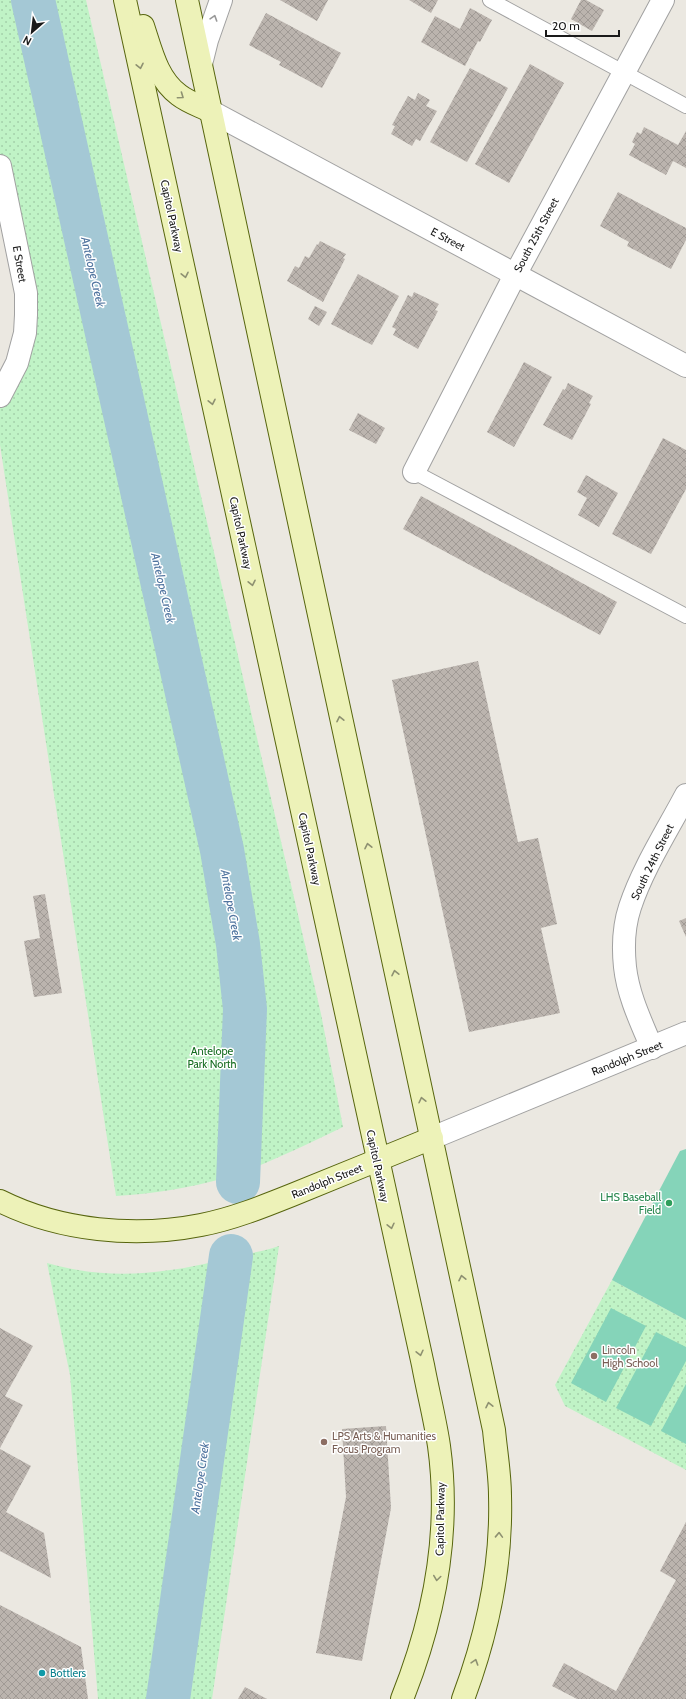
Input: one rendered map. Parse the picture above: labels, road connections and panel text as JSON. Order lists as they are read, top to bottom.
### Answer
{
  "streets": {
    "main road": ["Capitol Parkway", "Randolph Street"],
    "street": ["South 25th Street", "E Street", "South 24th Street"]
  },
  "crossings": [
    ["Capitol Parkway", "Randolph Street"],
    ["South 25th Street", "E Street"],
    ["South 24th Street", "Randolph Street"]
  ],
  "water": ["Antelope Creek"],
  "parks": ["Antelope Park North"],
  "places": [
    "LHS Baseball Field",
    "Lincoln High School",
    "LPS Arts & Humanities Focus Program",
    "Bottlers"
  ],
  "scale_bar": "20 m",
  "north": "bottom left"
}
